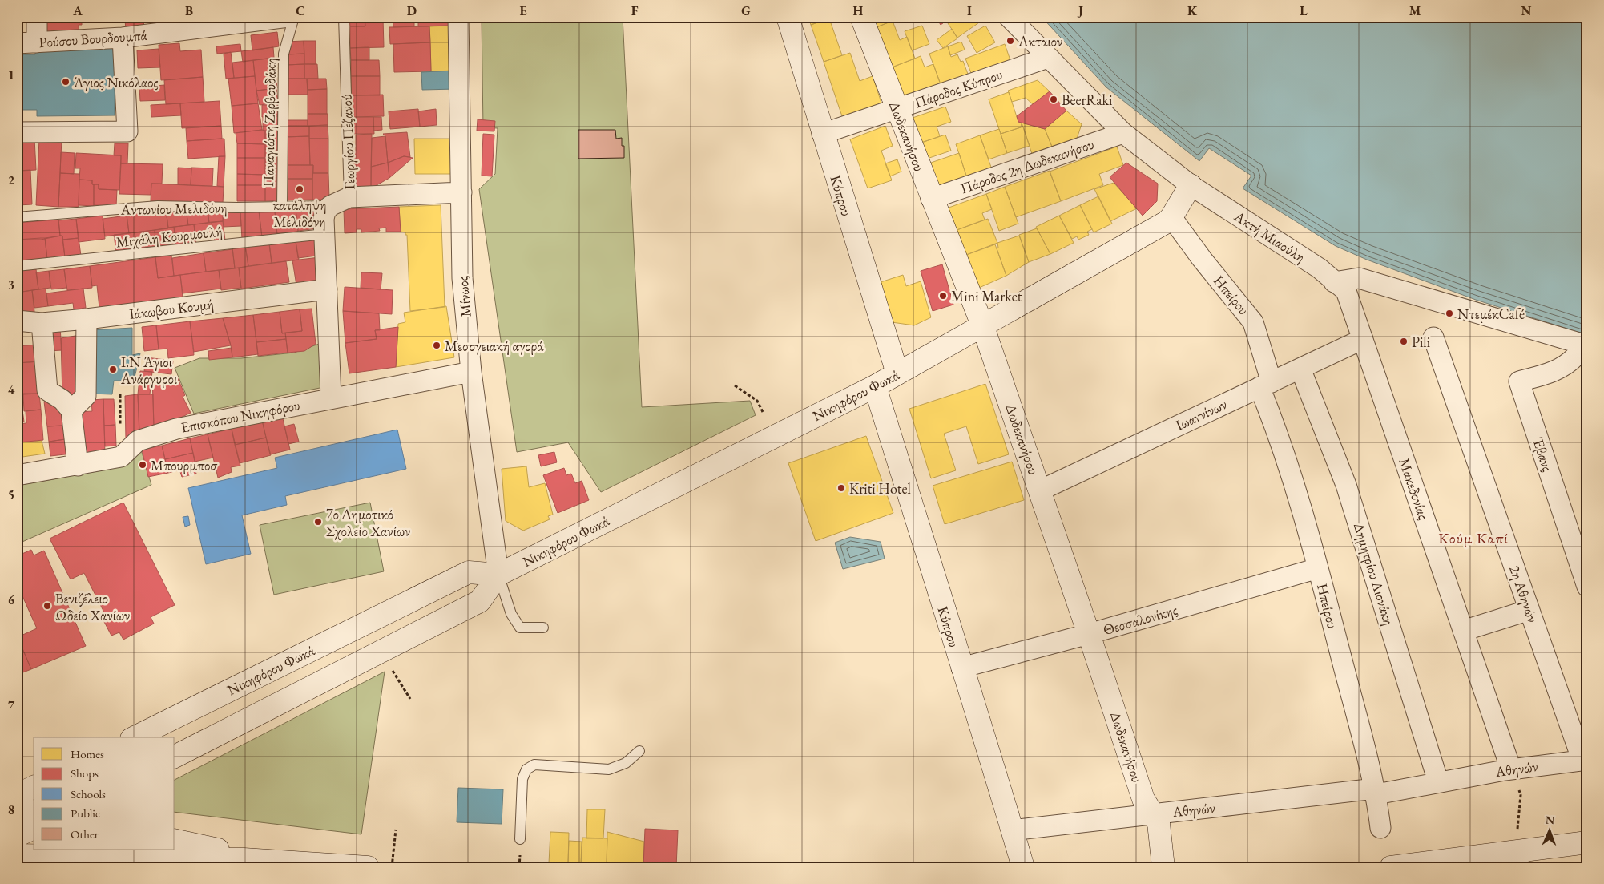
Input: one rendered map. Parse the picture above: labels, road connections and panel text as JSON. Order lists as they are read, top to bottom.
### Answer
{
  "streets": {
    "street": [
      "Ρούσου Βουρδουμπά",
      "Πάροδος Κύπρου",
      "Δωδεκανήσου",
      "Γεωργίου Πεζανού",
      "Πάροδος 2η Δωδεκανήσου",
      "Κύπρου",
      "Ακτή Μιαούλη",
      "Ηπείρου",
      "Μίνωος",
      "Ιάκωβου Κουμή",
      "Νικηφόρου Φωκά",
      "Ιωαννίνων",
      "Επισκόπου Νικηφόρου",
      "Έβανς",
      "Μακεδονίας",
      "Δημητρίου Λιονάκη",
      "2η Αθηνών",
      "Θεσσαλονίκης",
      "Αθηνών"
    ],
    "lane": ["Παναγιώτη Ζερβουδάκη", "Αντωνίου Μελιδόνη", "Μιχάλη Κουρμουλή"]
  },
  "crossings": [
    ["Πάροδος Κύπρου", "Δωδεκανήσου"],
    ["Πάροδος Κύπρου", "Κύπρου"],
    ["Πάροδος Κύπρου", "Ακτή Μιαούλη"],
    ["Παναγιώτη Ζερβουδάκη", "Αντωνίου Μελιδόνη"],
    ["Δωδεκανήσου", "Πάροδος 2η Δωδεκανήσου"],
    ["Δωδεκανήσου", "Νικηφόρου Φωκά"],
    ["Δωδεκανήσου", "Ιωαννίνων"],
    ["Δωδεκανήσου", "Θεσσαλονίκης"],
    ["Δωδεκανήσου", "Αθηνών"],
    ["Γεωργίου Πεζανού", "Αντωνίου Μελιδόνη"],
    ["Γεωργίου Πεζανού", "Μιχάλη Κουρμουλή"],
    ["Γεωργίου Πεζανού", "Ιάκωβου Κουμή"],
    ["Γεωργίου Πεζανού", "Επισκόπου Νικηφόρου"],
    ["Πάροδος 2η Δωδεκανήσου", "Ακτή Μιαούλη"],
    ["Κύπρου", "Νικηφόρου Φωκά"],
    ["Κύπρου", "Θεσσαλονίκης"],
    ["Κύπρου", "Αθηνών"],
    ["Ακτή Μιαούλη", "Νικηφόρου Φωκά"],
    ["Ακτή Μιαούλη", "Μακεδονίας"],
    ["Ηπείρου", "Νικηφόρου Φωκά"],
    ["Ηπείρου", "Ιωαννίνων"],
    ["Ηπείρου", "Θεσσαλονίκης"],
    ["Ηπείρου", "Αθηνών"],
    ["Μίνωος", "Νικηφόρου Φωκά"],
    ["Μίνωος", "Επισκόπου Νικηφόρου"],
    ["Ιωαννίνων", "Μακεδονίας"],
    ["Ιωαννίνων", "Δημητρίου Λιονάκη"],
    ["Μακεδονίας", "Αθηνών"],
    ["Δημητρίου Λιονάκη", "Αθηνών"],
    ["2η Αθηνών", "Αθηνών"]
  ],
  "districts": ["Κούμ Καπί"],
  "places": [
    "Ακταιον",
    "Άγιος Νικόλαος",
    "BeerRaki",
    "κατάληψη Μελιδόνη",
    "Mini Market",
    "ΝτεμέκCafé",
    "Pili",
    "Μεσογειακή αγορά",
    "Ι.Ν Άγιοι Ανάργυροι",
    "Μπουρμποσ",
    "Kriti Hotel",
    "7ο Δημοτικό Σχολείο Χανίων",
    "Βενιζέλειο Ωδείο Χανίων"
  ],
  "legend": [
    "Homes",
    "Shops",
    "Schools",
    "Public",
    "Other"
  ],
  "north": "top",
  "grid": {
    "columns": [
      "A",
      "B",
      "C",
      "D",
      "E",
      "F",
      "G",
      "H",
      "I",
      "J",
      "K",
      "L",
      "M",
      "N"
    ],
    "rows": [
      "1",
      "2",
      "3",
      "4",
      "5",
      "6",
      "7",
      "8"
    ]
  }
}
